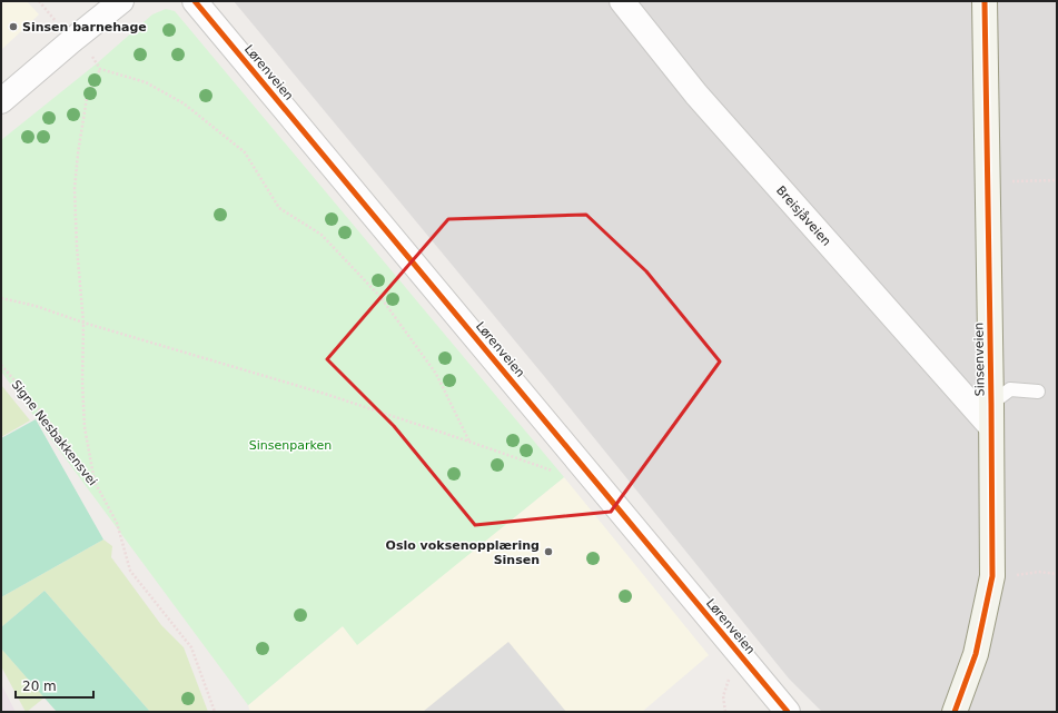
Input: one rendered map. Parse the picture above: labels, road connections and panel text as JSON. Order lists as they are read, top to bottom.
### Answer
{
  "streets": {
    "street": ["Lørenveien", "Breisjåveien", "Sinsenveien"],
    "path": ["Signe Nesbakkensvei"]
  },
  "crossings": [
    ["Breisjåveien", "Sinsenveien"]
  ],
  "parks": ["Sinsenparken"],
  "places": ["Sinsen barnehage", "Oslo voksenopplæring Sinsen"],
  "scale_bar": "20 m"
}
